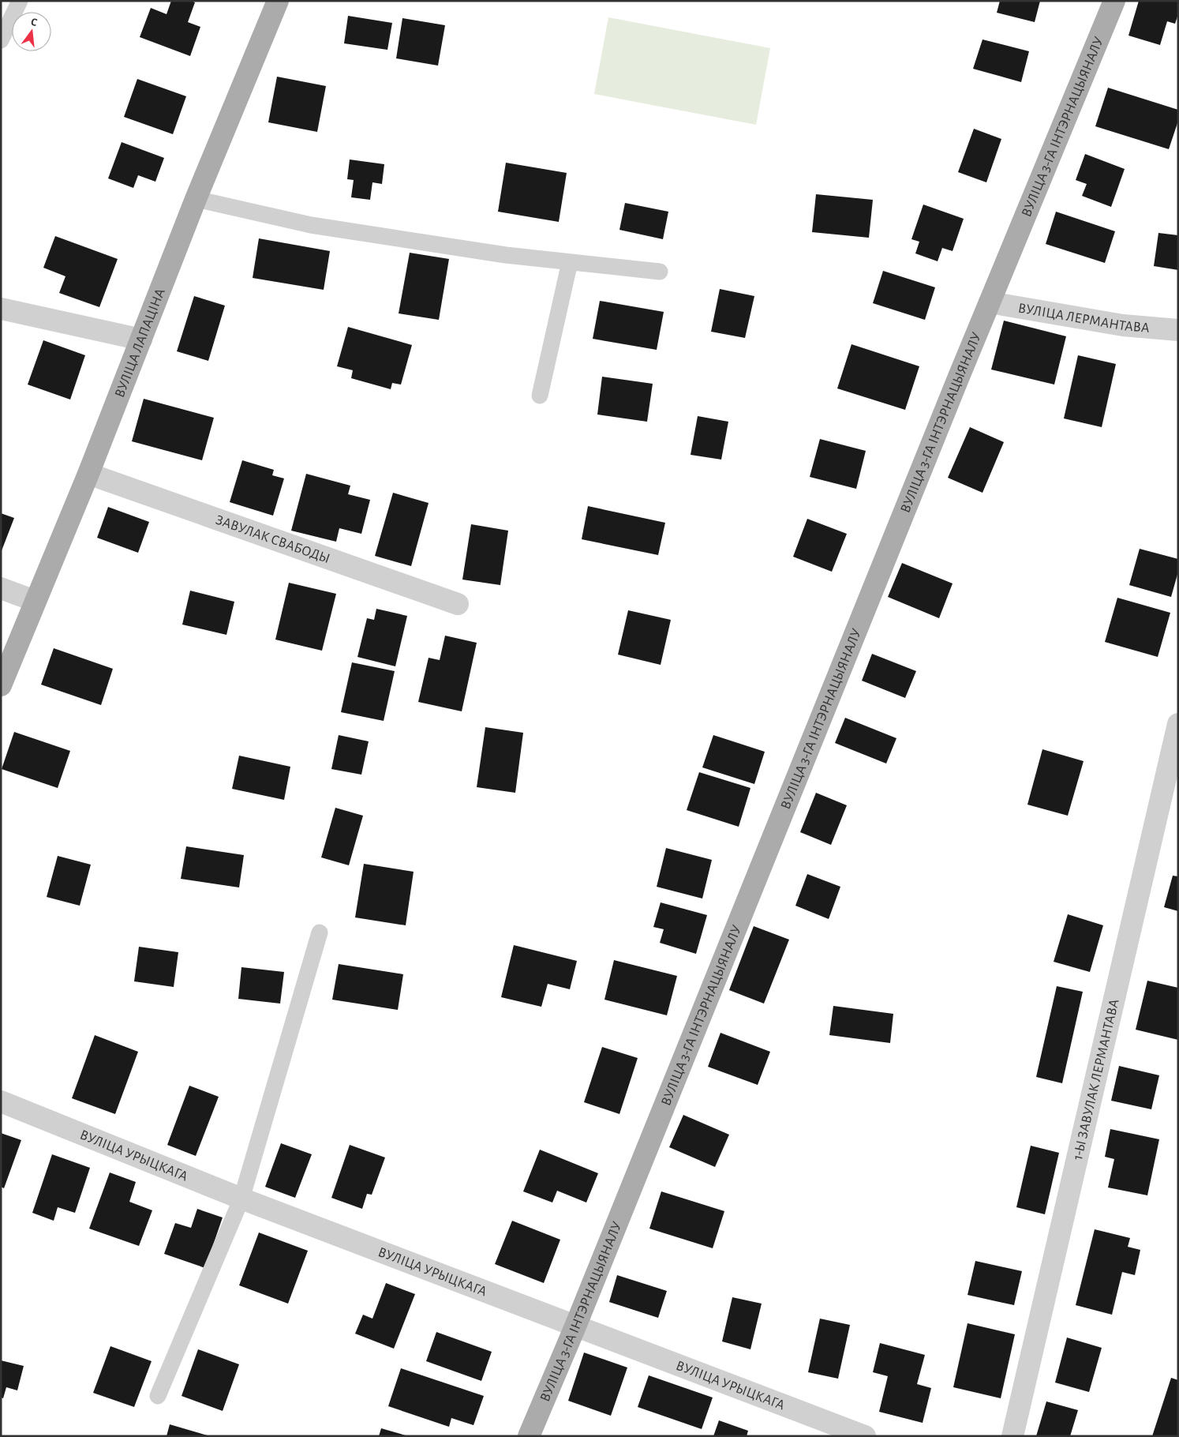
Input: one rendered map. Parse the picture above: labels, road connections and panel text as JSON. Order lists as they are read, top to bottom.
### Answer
{
  "streets": {
    "main road": ["ВУЛІЦА 3-ГА ІНТЭРНАЦЫЯНАЛУ", "ВУЛІЦА ЛАПАЦІНА"],
    "street": [
      "ВУЛІЦА ЛЕРМАНТАВА",
      "ЗАВУЛАК СВАБОДЫ",
      "1-Ы ЗАВУЛАК ЛЕРМАНТАВА",
      "ВУЛІЦА УРЫЦКАГА"
    ]
  },
  "crossings": [
    ["ВУЛІЦА 3-ГА ІНТЭРНАЦЫЯНАЛУ", "ВУЛІЦА ЛЕРМАНТАВА"],
    ["ВУЛІЦА 3-ГА ІНТЭРНАЦЫЯНАЛУ", "ВУЛІЦА УРЫЦКАГА"],
    ["ВУЛІЦА ЛАПАЦІНА", "ЗАВУЛАК СВАБОДЫ"]
  ],
  "north": "top"
}
